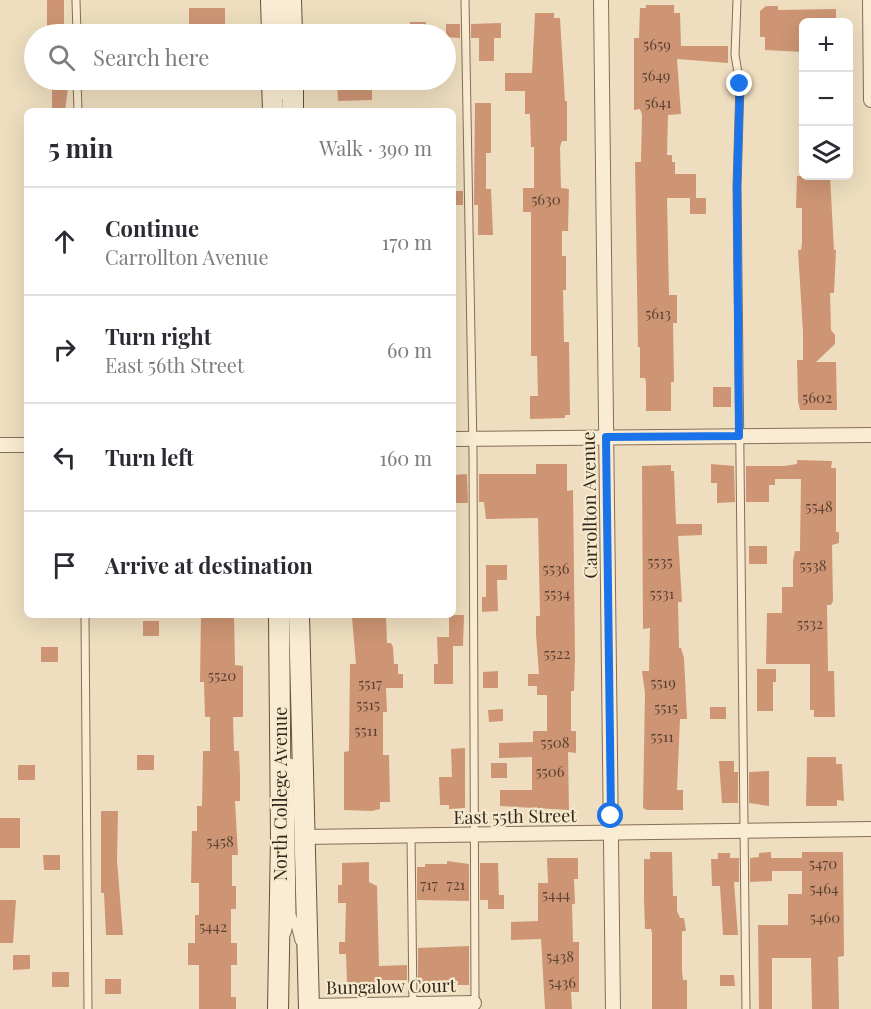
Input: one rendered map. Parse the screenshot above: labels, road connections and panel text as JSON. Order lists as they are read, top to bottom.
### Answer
{
  "streets": {
    "main road": ["North College Avenue"],
    "street": ["Carrollton Avenue", "East 55th Street", "Bungalow Court"]
  },
  "crossings": [
    ["Carrollton Avenue", "East 55th Street"],
    ["North College Avenue", "East 55th Street"],
    ["North College Avenue", "Bungalow Court"]
  ],
  "house_numbers": [
    "5659",
    "5649",
    "5641",
    "5630",
    "5613",
    "5602",
    "5548",
    "5535",
    "5538",
    "5536",
    "5534",
    "5531",
    "5532",
    "5522",
    "5520",
    "5519",
    "5517",
    "5515",
    "5515",
    "5511",
    "5511",
    "5508",
    "5506",
    "5458",
    "5470",
    "717",
    "721",
    "5464",
    "5444",
    "5460",
    "5442",
    "5438",
    "5436"
  ],
  "page": {
    "map_buttons": ["+", "−"],
    "search": "Search here",
    "heading": ["5 min", "Walk · 390 m"],
    "list": [
      ["Continue", "Carrollton Avenue", "170 m"],
      ["Turn right", "East 56th Street", "60 m"],
      ["Turn left", "160 m"],
      "Arrive at destination"
    ]
  }
}
